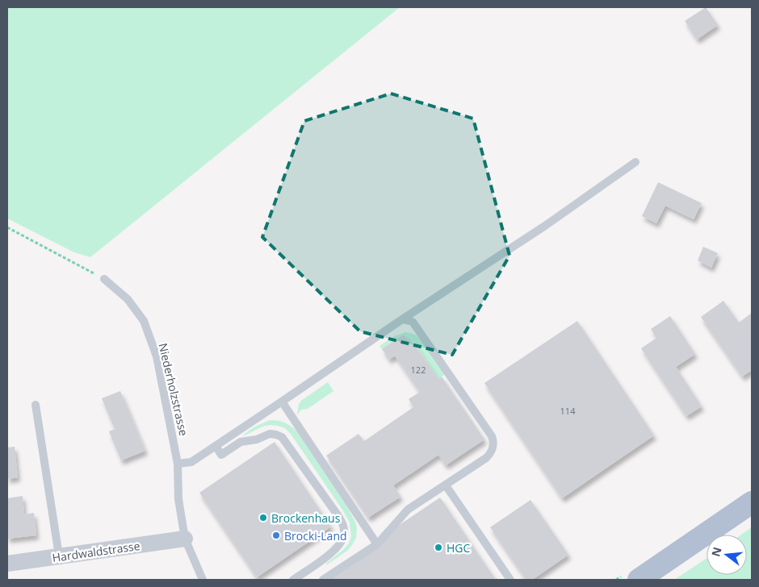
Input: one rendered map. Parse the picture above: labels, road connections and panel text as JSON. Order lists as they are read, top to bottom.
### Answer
{
  "streets": {
    "street": ["Hardwaldstrasse"],
    "lane": ["Niederholzstrasse"]
  },
  "crossings": [
    ["Niederholzstrasse", "Hardwaldstrasse"]
  ],
  "places": ["Brockenhaus", "Brocki-Land", "HGC"],
  "house_numbers": ["122", "114"],
  "north": "left"
}
